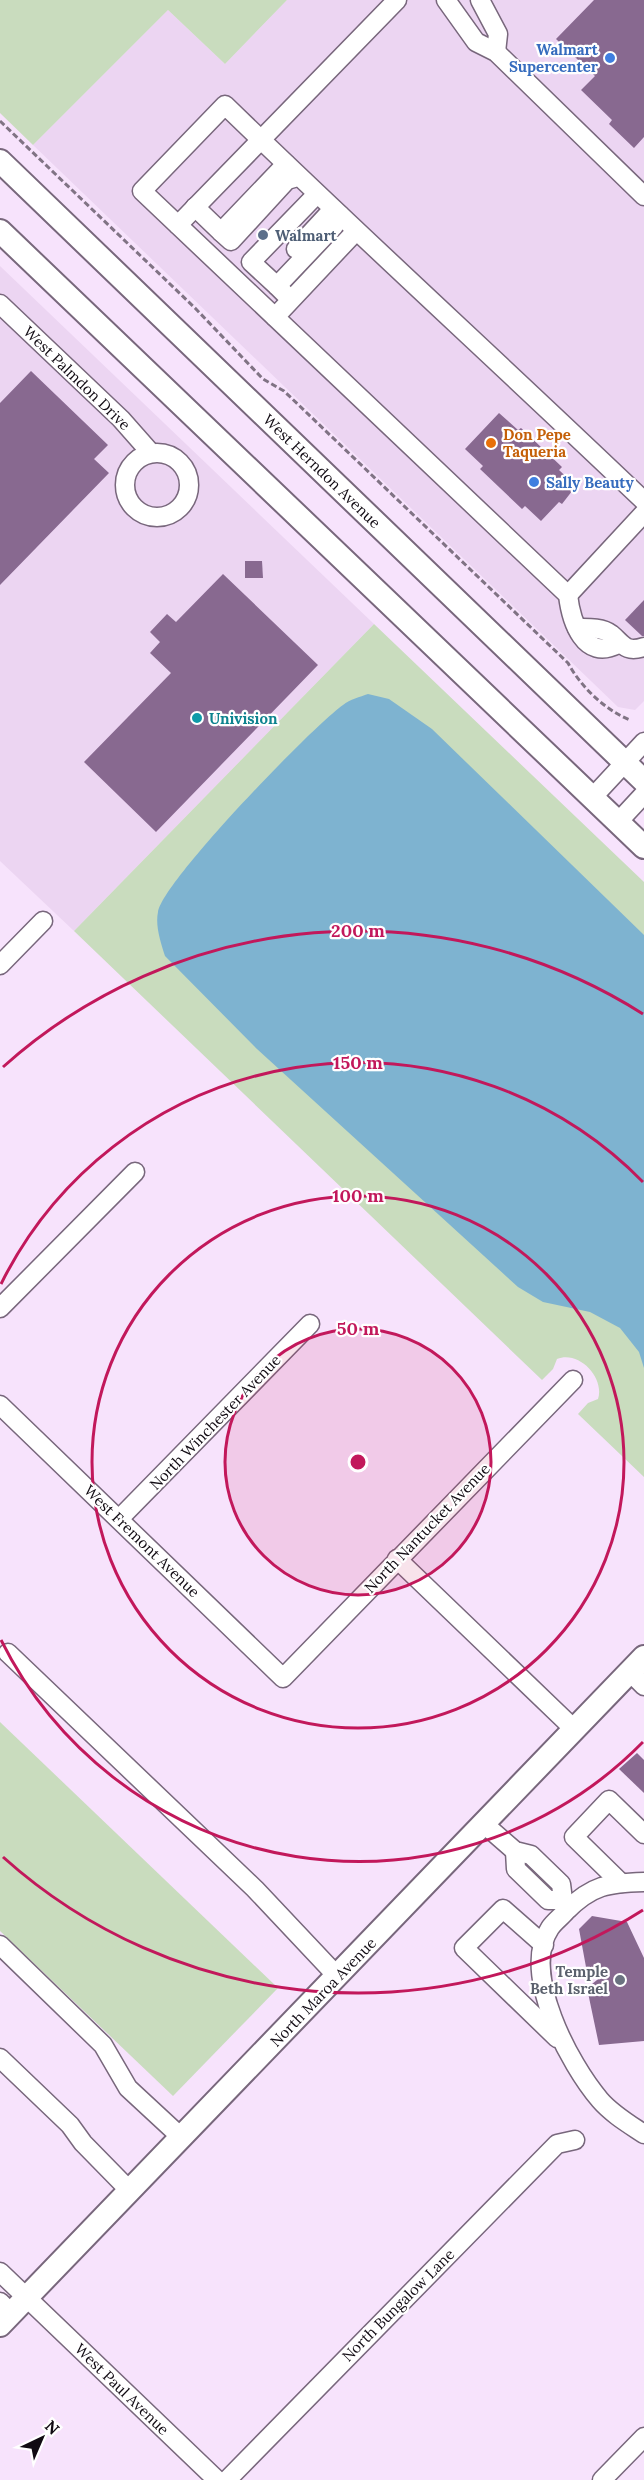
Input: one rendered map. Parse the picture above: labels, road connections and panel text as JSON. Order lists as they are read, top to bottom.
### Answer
{
  "streets": {
    "main road": ["West Herndon Avenue", "North Maroa Avenue"],
    "street": [
      "West Palmdon Drive",
      "North Winchester Avenue",
      "North Nantucket Avenue",
      "West Fremont Avenue",
      "North Bungalow Lane",
      "West Paul Avenue"
    ]
  },
  "crossings": [
    ["North Winchester Avenue", "West Fremont Avenue"],
    ["North Nantucket Avenue", "West Fremont Avenue"],
    ["North Maroa Avenue", "West Paul Avenue"]
  ],
  "places": [
    "Walmart Supercenter",
    "Walmart",
    "Don Pepe Taqueria",
    "Sally Beauty",
    "Univision",
    "Temple Beth Israel"
  ],
  "north": "top right",
  "rings": [
    "200 m",
    "150 m",
    "100 m",
    "50 m"
  ]
}
